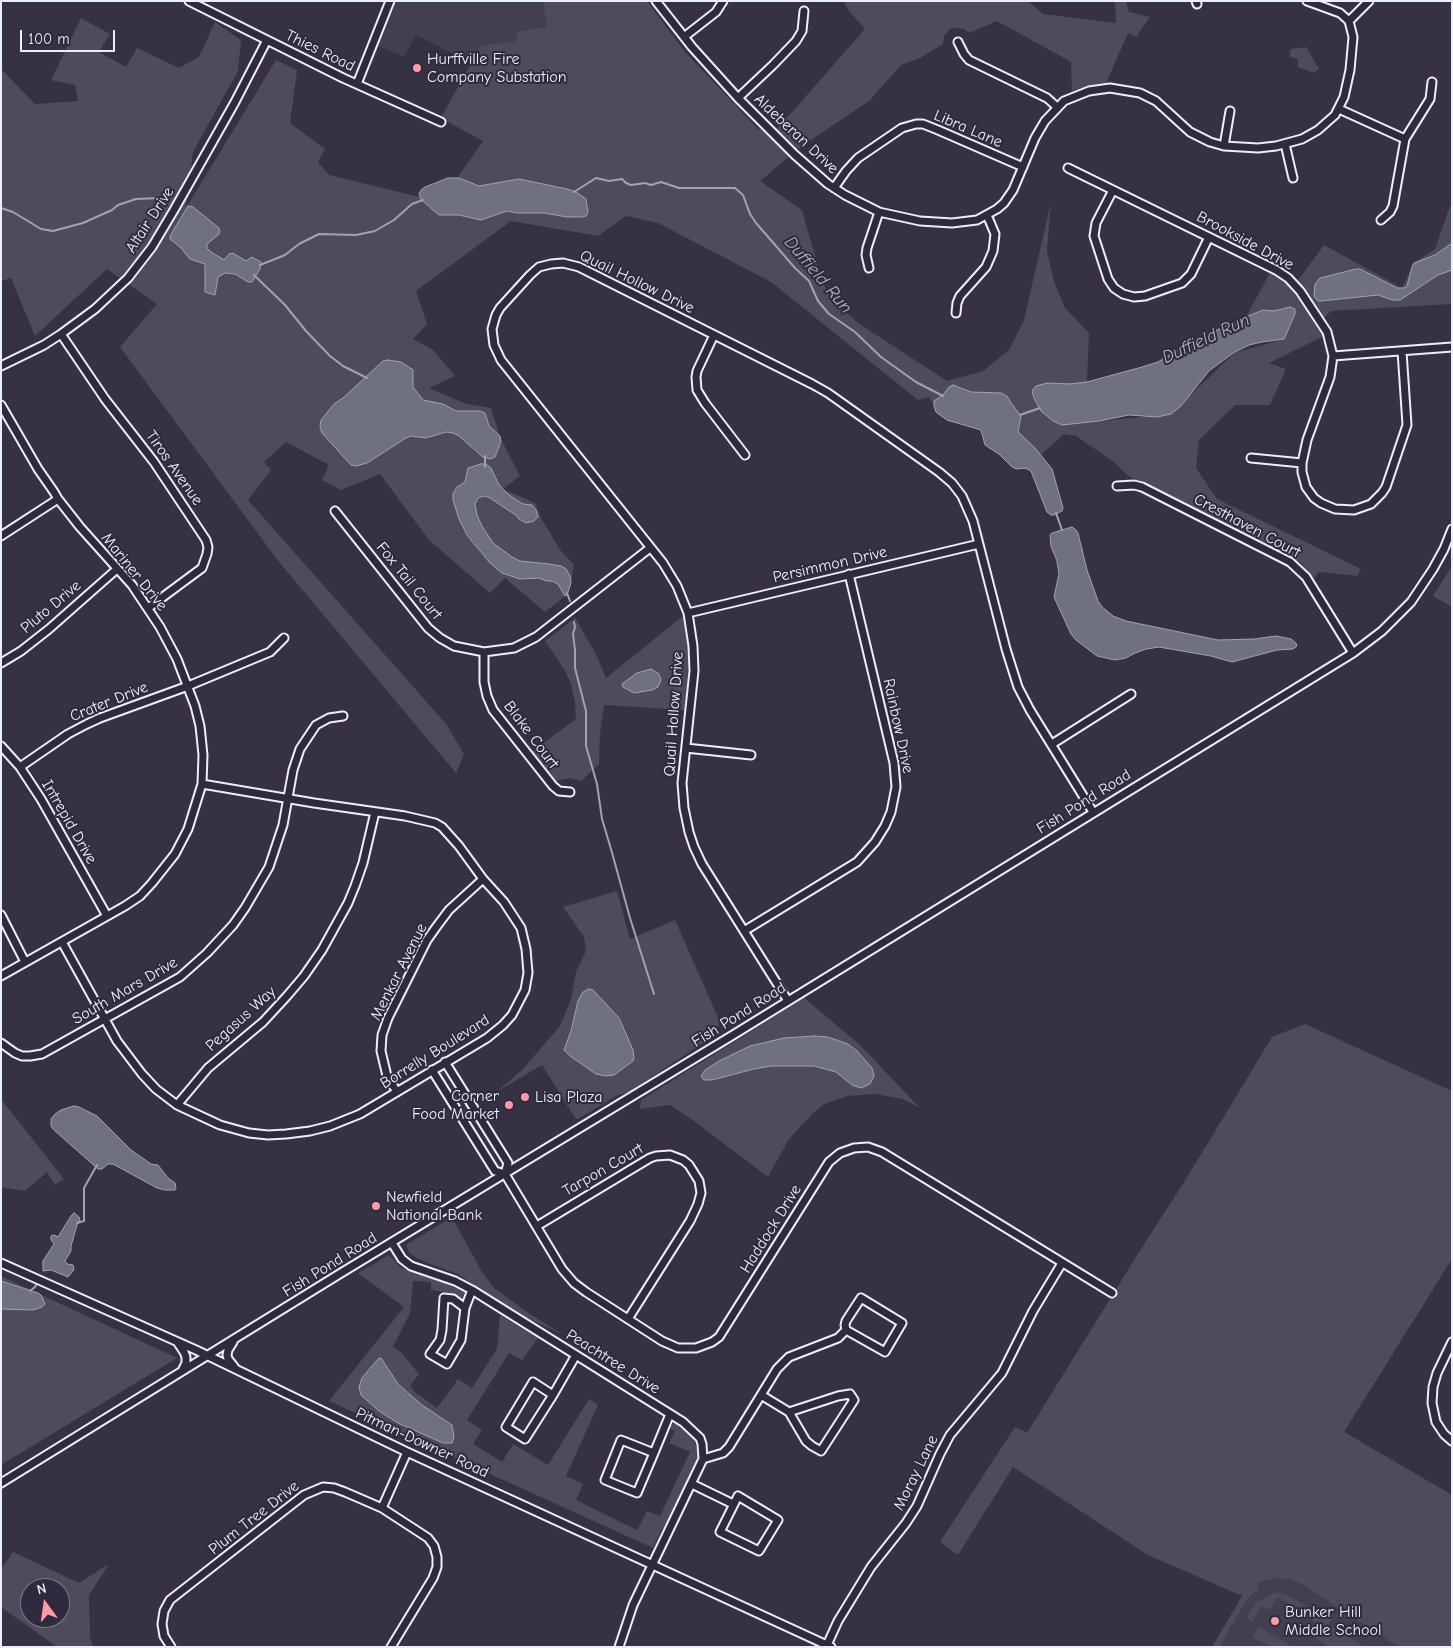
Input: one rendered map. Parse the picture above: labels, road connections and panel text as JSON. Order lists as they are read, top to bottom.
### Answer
{
  "streets": {
    "street": [
      "Thies Road",
      "Libra Lane",
      "Aldeberan Drive",
      "Altair Drive",
      "Brookside Drive",
      "Quail Hollow Drive",
      "Tiros Avenue",
      "Cresthaven Court",
      "Persimmon Drive",
      "Mariner Drive",
      "Fox Tail Court",
      "Pluto Drive",
      "Crater Drive",
      "Rainbow Drive",
      "Blake Court",
      "Fish Pond Road",
      "Intrepid Drive",
      "Menkar Avenue",
      "South Mars Drive",
      "Pegasus Way",
      "Borrelly Boulevard",
      "Tarpon Court",
      "Haddock Drive",
      "Peachtree Drive",
      "Pitman-Downer Road",
      "Moray Lane",
      "Plum Tree Drive"
    ]
  },
  "crossings": [
    ["Thies Road", "Altair Drive"],
    ["Libra Lane", "Aldeberan Drive"],
    ["Altair Drive", "Tiros Avenue"],
    ["Quail Hollow Drive", "Persimmon Drive"],
    ["Quail Hollow Drive", "Fox Tail Court"],
    ["Quail Hollow Drive", "Rainbow Drive"],
    ["Quail Hollow Drive", "Fish Pond Road"],
    ["Tiros Avenue", "Mariner Drive"],
    ["Cresthaven Court", "Fish Pond Road"],
    ["Persimmon Drive", "Rainbow Drive"],
    ["Mariner Drive", "Pluto Drive"],
    ["Mariner Drive", "Crater Drive"],
    ["Mariner Drive", "Intrepid Drive"],
    ["Mariner Drive", "Borrelly Boulevard"],
    ["Fox Tail Court", "Blake Court"],
    ["Crater Drive", "Intrepid Drive"],
    ["Fish Pond Road", "Haddock Drive"],
    ["Fish Pond Road", "Peachtree Drive"],
    ["Fish Pond Road", "Pitman-Downer Road"],
    ["Menkar Avenue", "Borrelly Boulevard"],
    ["South Mars Drive", "Borrelly Boulevard"],
    ["Pegasus Way", "Borrelly Boulevard"],
    ["Tarpon Court", "Haddock Drive"],
    ["Haddock Drive", "Moray Lane"],
    ["Pitman-Downer Road", "Moray Lane"]
  ],
  "water": ["Duffield Run"],
  "places": [
    "Hurffville Fire Company Substation",
    "Lisa Plaza",
    "Corner Food Market",
    "Newfield National Bank",
    "Bunker Hill Middle School"
  ],
  "scale_bar": "100 m",
  "north": "top"
}
